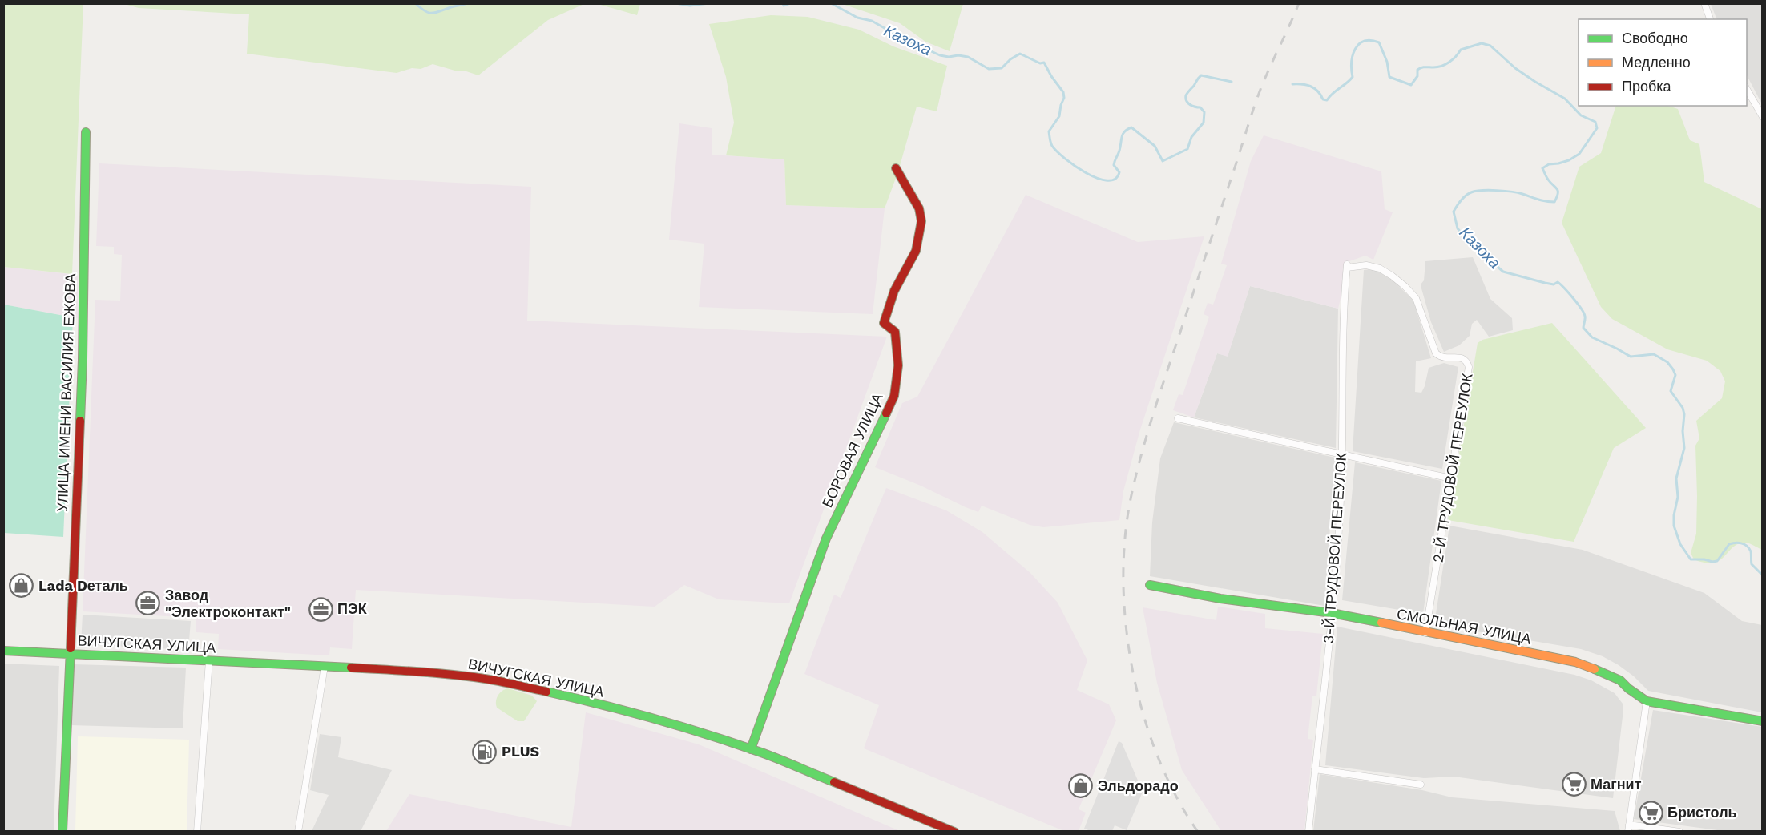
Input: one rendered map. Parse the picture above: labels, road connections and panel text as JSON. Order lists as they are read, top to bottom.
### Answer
{
  "streets": {
    "street": [
      "УЛИЦА ИМЕНИ ВАСИЛИЯ ЕЖОВА",
      "БОРОВАЯ УЛИЦА",
      "2-Й ТРУДОВОЙ ПЕРЕУЛОК",
      "3-Й ТРУДОВОЙ ПЕРЕУЛОК",
      "СМОЛЬНАЯ УЛИЦА",
      "ВИЧУГСКАЯ УЛИЦА"
    ]
  },
  "crossings": [
    ["УЛИЦА ИМЕНИ ВАСИЛИЯ ЕЖОВА", "ВИЧУГСКАЯ УЛИЦА"],
    ["БОРОВАЯ УЛИЦА", "ВИЧУГСКАЯ УЛИЦА"],
    ["2-Й ТРУДОВОЙ ПЕРЕУЛОК", "3-Й ТРУДОВОЙ ПЕРЕУЛОК"],
    ["2-Й ТРУДОВОЙ ПЕРЕУЛОК", "СМОЛЬНАЯ УЛИЦА"],
    ["3-Й ТРУДОВОЙ ПЕРЕУЛОК", "СМОЛЬНАЯ УЛИЦА"]
  ],
  "water": ["Казоха"],
  "places": {
    "shop": ["Lada Dеталь", "Эльдорадо"],
    "office": ["Завод \"Электроконтакт\"", "ПЭК"],
    "fuel station": ["PLUS"],
    "supermarket": ["Магнит", "Бристоль"]
  },
  "legend": ["Свободно", "Медленно", "Пробка"]
}
